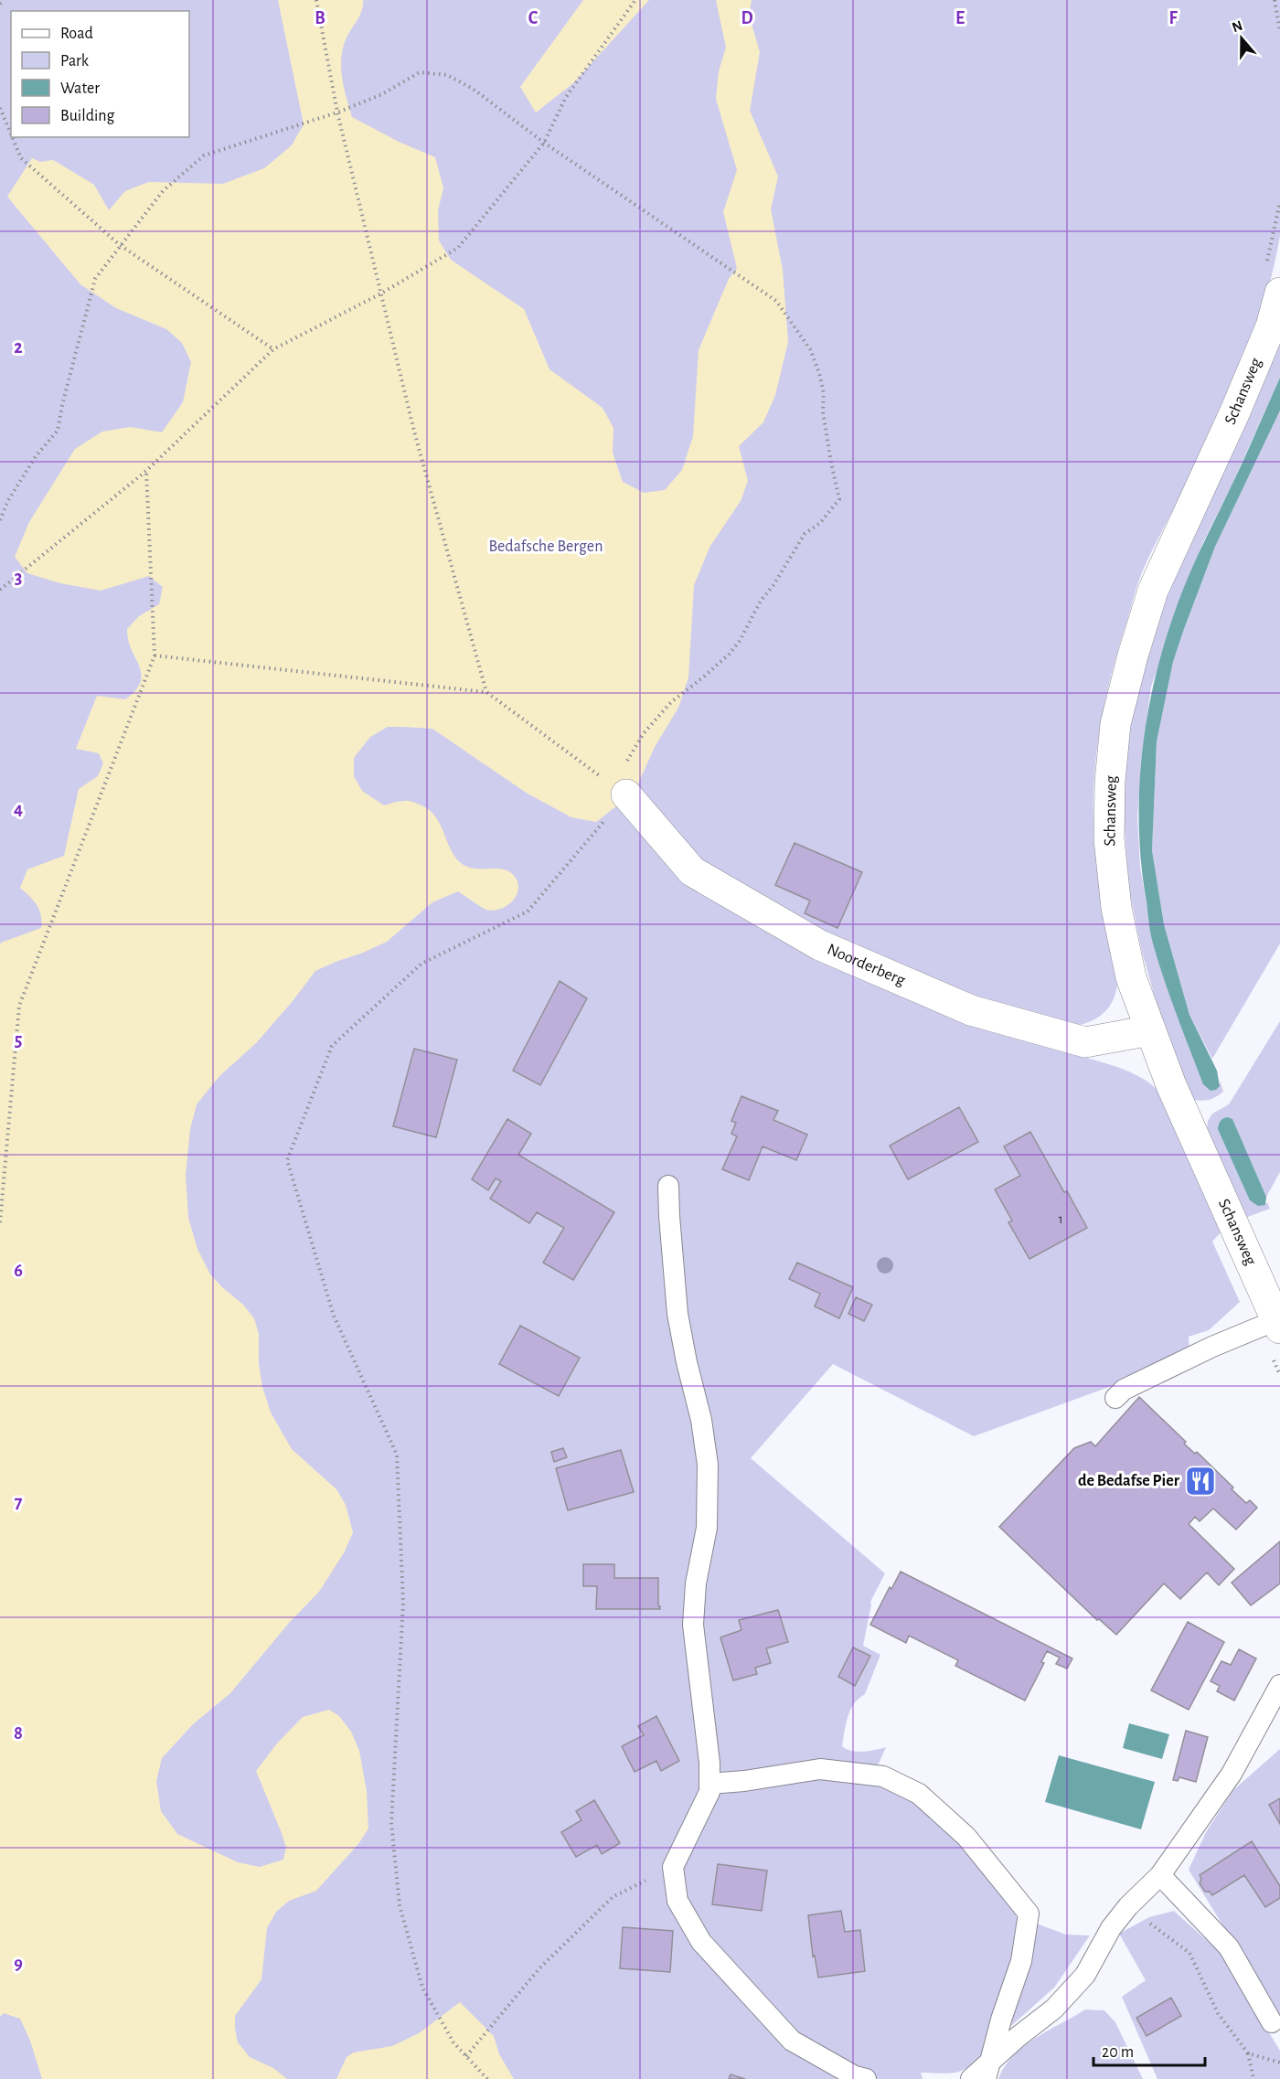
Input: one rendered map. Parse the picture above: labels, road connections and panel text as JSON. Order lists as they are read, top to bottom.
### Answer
{
  "streets": {
    "street": ["Schansweg", "Noorderberg"]
  },
  "crossings": [
    ["Schansweg", "Noorderberg"]
  ],
  "parks": ["Bedafsche Bergen"],
  "places": {
    "restaurant": ["de Bedafse Pier"]
  },
  "house_numbers": ["1"],
  "legend": [
    "Road",
    "Park",
    "Water",
    "Building"
  ],
  "scale_bar": "20 m",
  "north": "top",
  "grid": {
    "columns": [
      "B",
      "C",
      "D",
      "E",
      "F"
    ],
    "rows": [
      "2",
      "3",
      "4",
      "5",
      "6",
      "7",
      "8",
      "9"
    ]
  }
}
